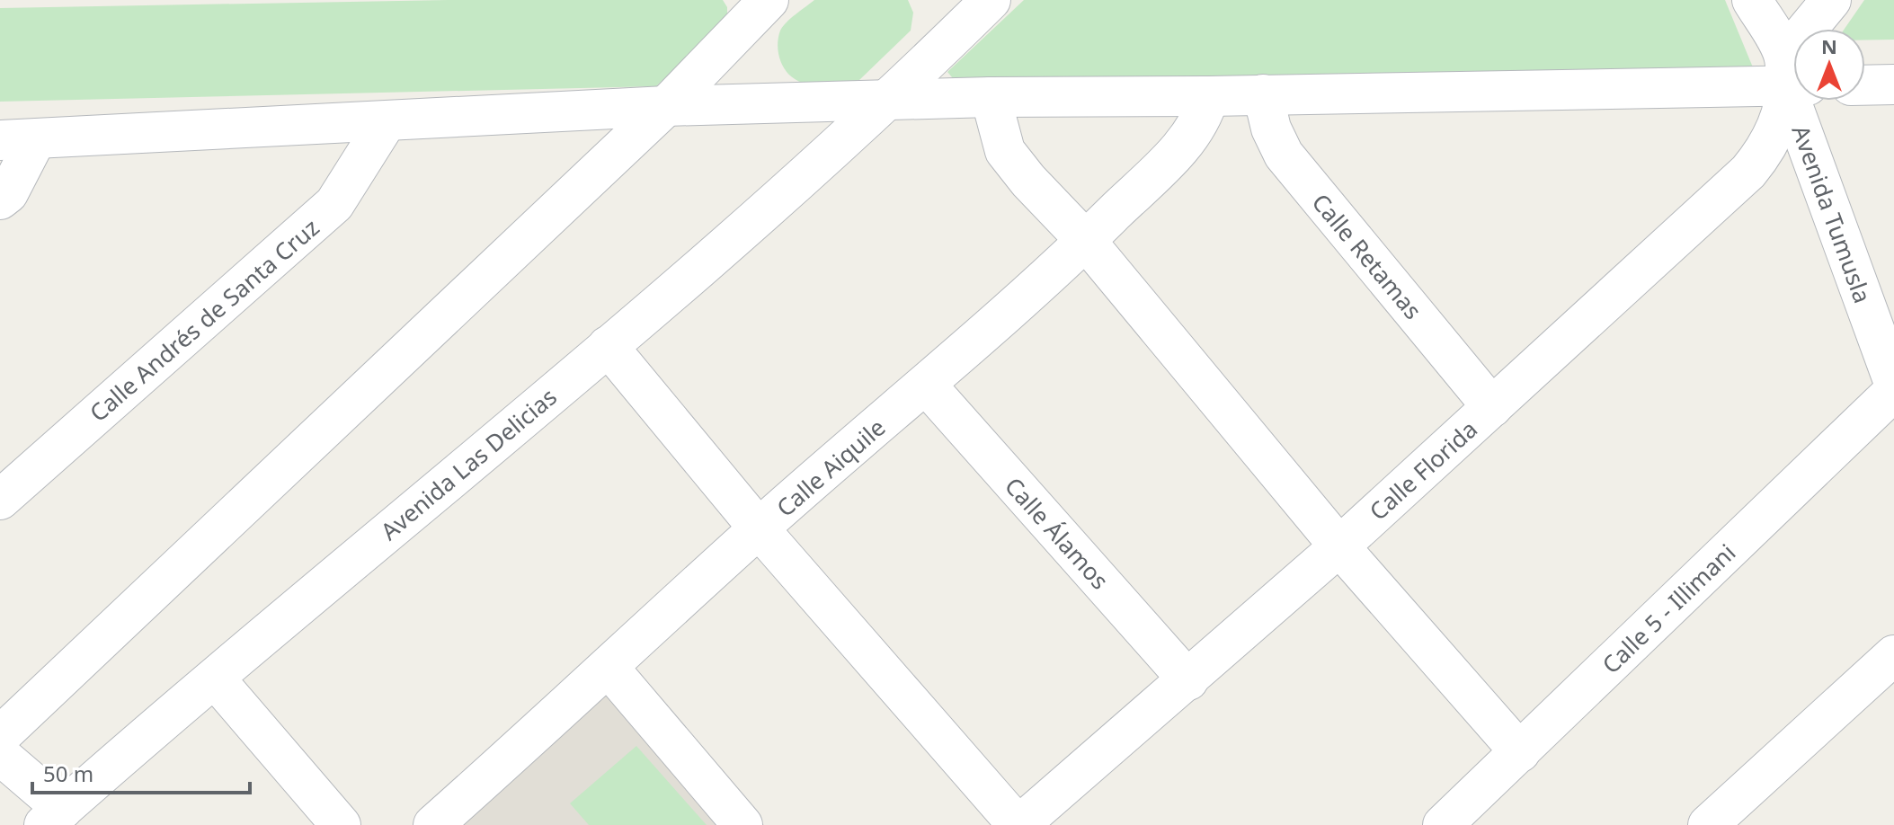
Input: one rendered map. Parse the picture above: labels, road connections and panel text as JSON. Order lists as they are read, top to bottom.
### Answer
{
  "streets": {
    "street": [
      "Avenida Tumusla",
      "Calle Retamas",
      "Calle Andrés de Santa Cruz",
      "Avenida Las Delicias",
      "Calle Aiquile",
      "Calle Florida",
      "Calle Álamos",
      "Calle 5 - Illimani"
    ]
  },
  "crossings": [
    ["Avenida Tumusla", "Calle Florida"],
    ["Calle Retamas", "Calle Florida"],
    ["Calle Aiquile", "Calle Álamos"],
    ["Calle Florida", "Calle Álamos"]
  ],
  "scale_bar": "50 m",
  "north": "top"
}
